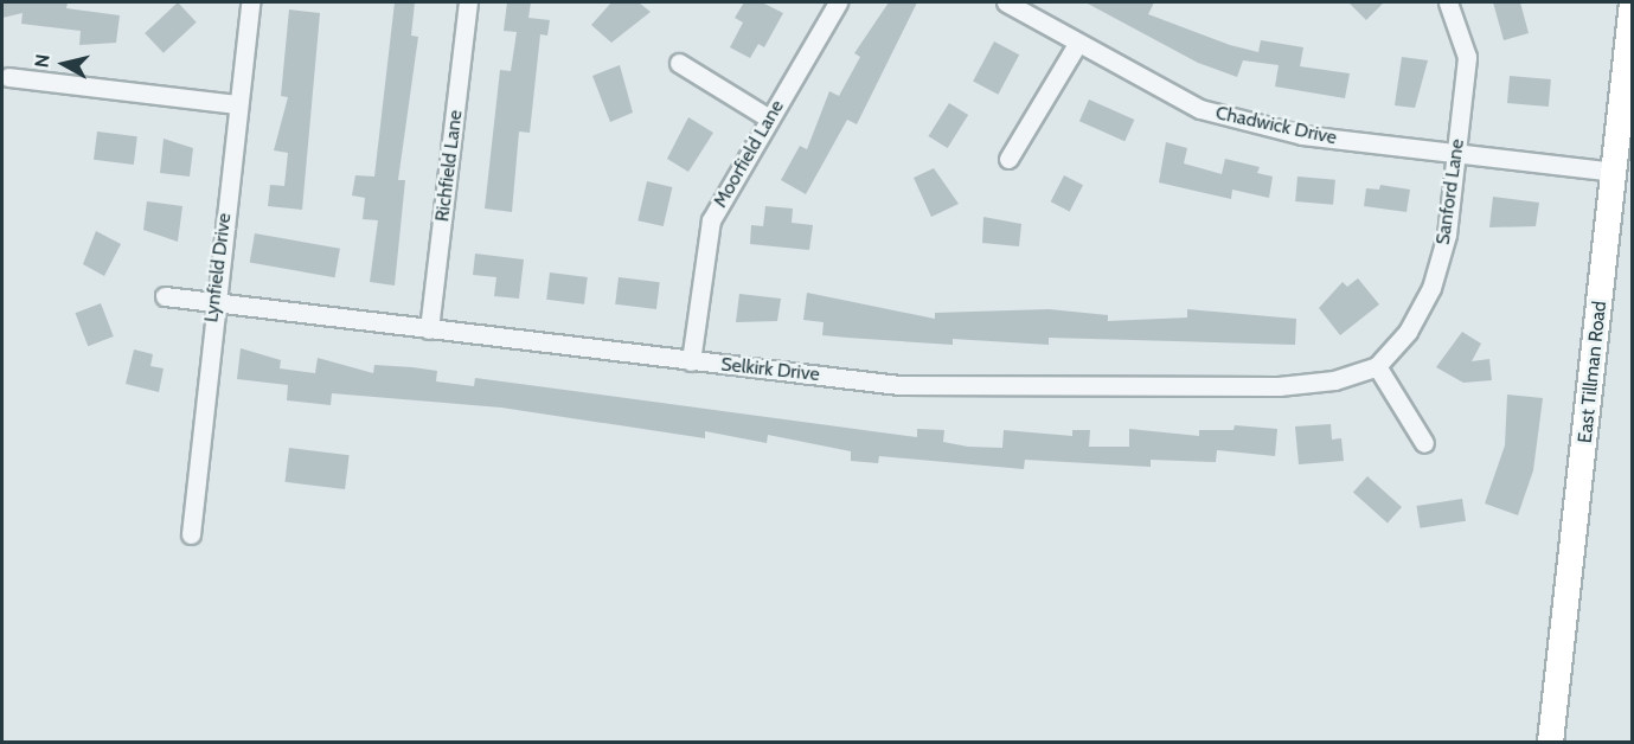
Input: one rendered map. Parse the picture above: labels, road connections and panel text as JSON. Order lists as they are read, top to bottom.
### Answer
{
  "streets": {
    "main road": ["East Tillman Road"],
    "street": [
      "Chadwick Drive",
      "Moorfield Lane",
      "Richfield Lane",
      "Sanford Lane",
      "Lynfield Drive",
      "Selkirk Drive"
    ]
  },
  "crossings": [
    ["Chadwick Drive", "Sanford Lane"],
    ["Chadwick Drive", "East Tillman Road"],
    ["Moorfield Lane", "Selkirk Drive"],
    ["Richfield Lane", "Selkirk Drive"],
    ["Sanford Lane", "Selkirk Drive"],
    ["Lynfield Drive", "Selkirk Drive"]
  ],
  "north": "left"
}
